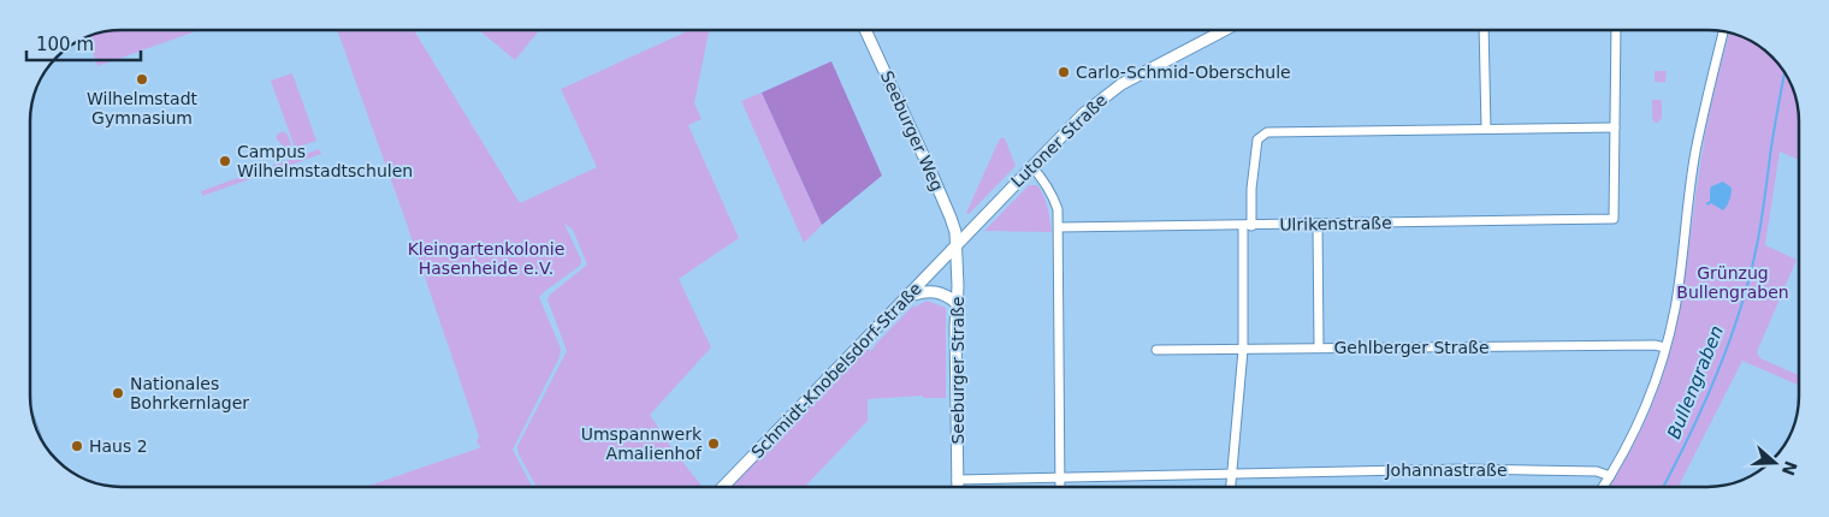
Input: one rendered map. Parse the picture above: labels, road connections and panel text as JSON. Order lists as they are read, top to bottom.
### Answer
{
  "streets": {
    "street": [
      "Seeburger Weg",
      "Lutoner Straße",
      "Ulrikenstraße",
      "Gehlberger Straße",
      "Schmidt-Knobelsdorf-Straße",
      "Seeburger Straße",
      "Johannastraße"
    ]
  },
  "crossings": [
    ["Seeburger Weg", "Lutoner Straße"],
    ["Seeburger Weg", "Schmidt-Knobelsdorf-Straße"],
    ["Seeburger Weg", "Seeburger Straße"],
    ["Lutoner Straße", "Schmidt-Knobelsdorf-Straße"],
    ["Lutoner Straße", "Seeburger Straße"],
    ["Schmidt-Knobelsdorf-Straße", "Seeburger Straße"],
    ["Seeburger Straße", "Johannastraße"]
  ],
  "water": ["Bullengraben"],
  "parks": ["Kleingartenkolonie Hasenheide e.V.", "Grünzug Bullengraben"],
  "places": [
    "Carlo-Schmid-Oberschule",
    "Wilhelmstadt Gymnasium",
    "Campus Wilhelmstadtschulen",
    "Nationales Bohrkernlager",
    "Umspannwerk Amalienhof",
    "Haus 2"
  ],
  "scale_bar": "100 m",
  "north": "right"
}
